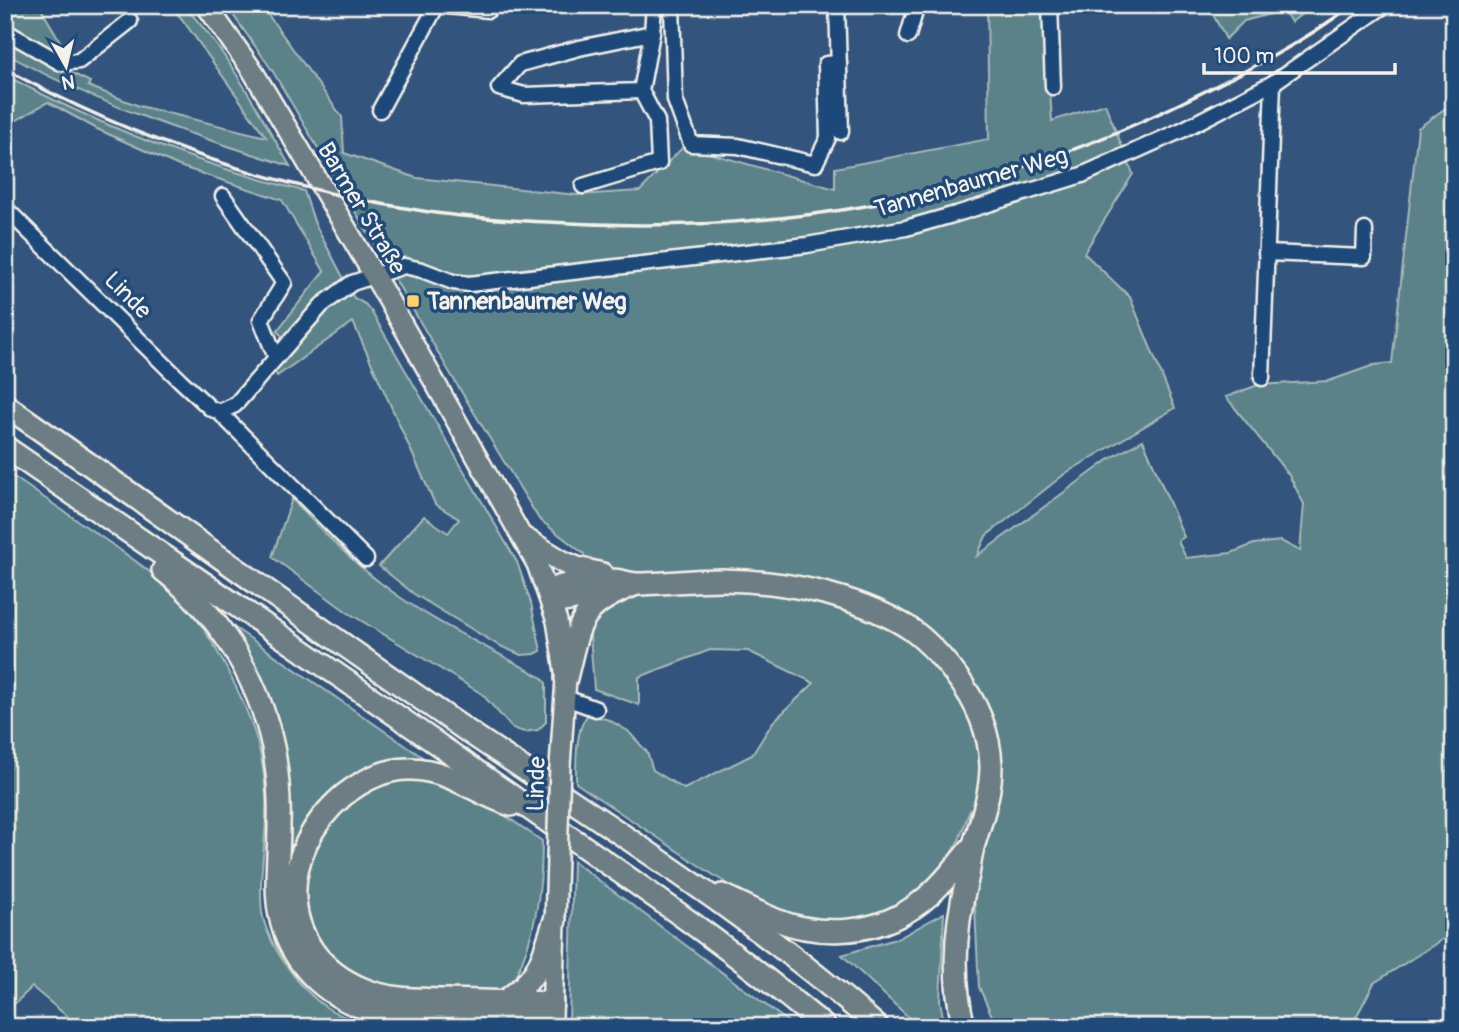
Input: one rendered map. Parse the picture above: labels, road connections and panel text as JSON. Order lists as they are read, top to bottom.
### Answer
{
  "streets": {
    "main road": ["Barmer Straße", "Linde"],
    "street": ["Tannenbaumer Weg"]
  },
  "crossings": [
    ["Tannenbaumer Weg", "Barmer Straße"],
    ["Barmer Straße", "Linde"]
  ],
  "places": {
    "transit": ["Tannenbaumer Weg"]
  },
  "scale_bar": "100 m",
  "north": "bottom"
}
